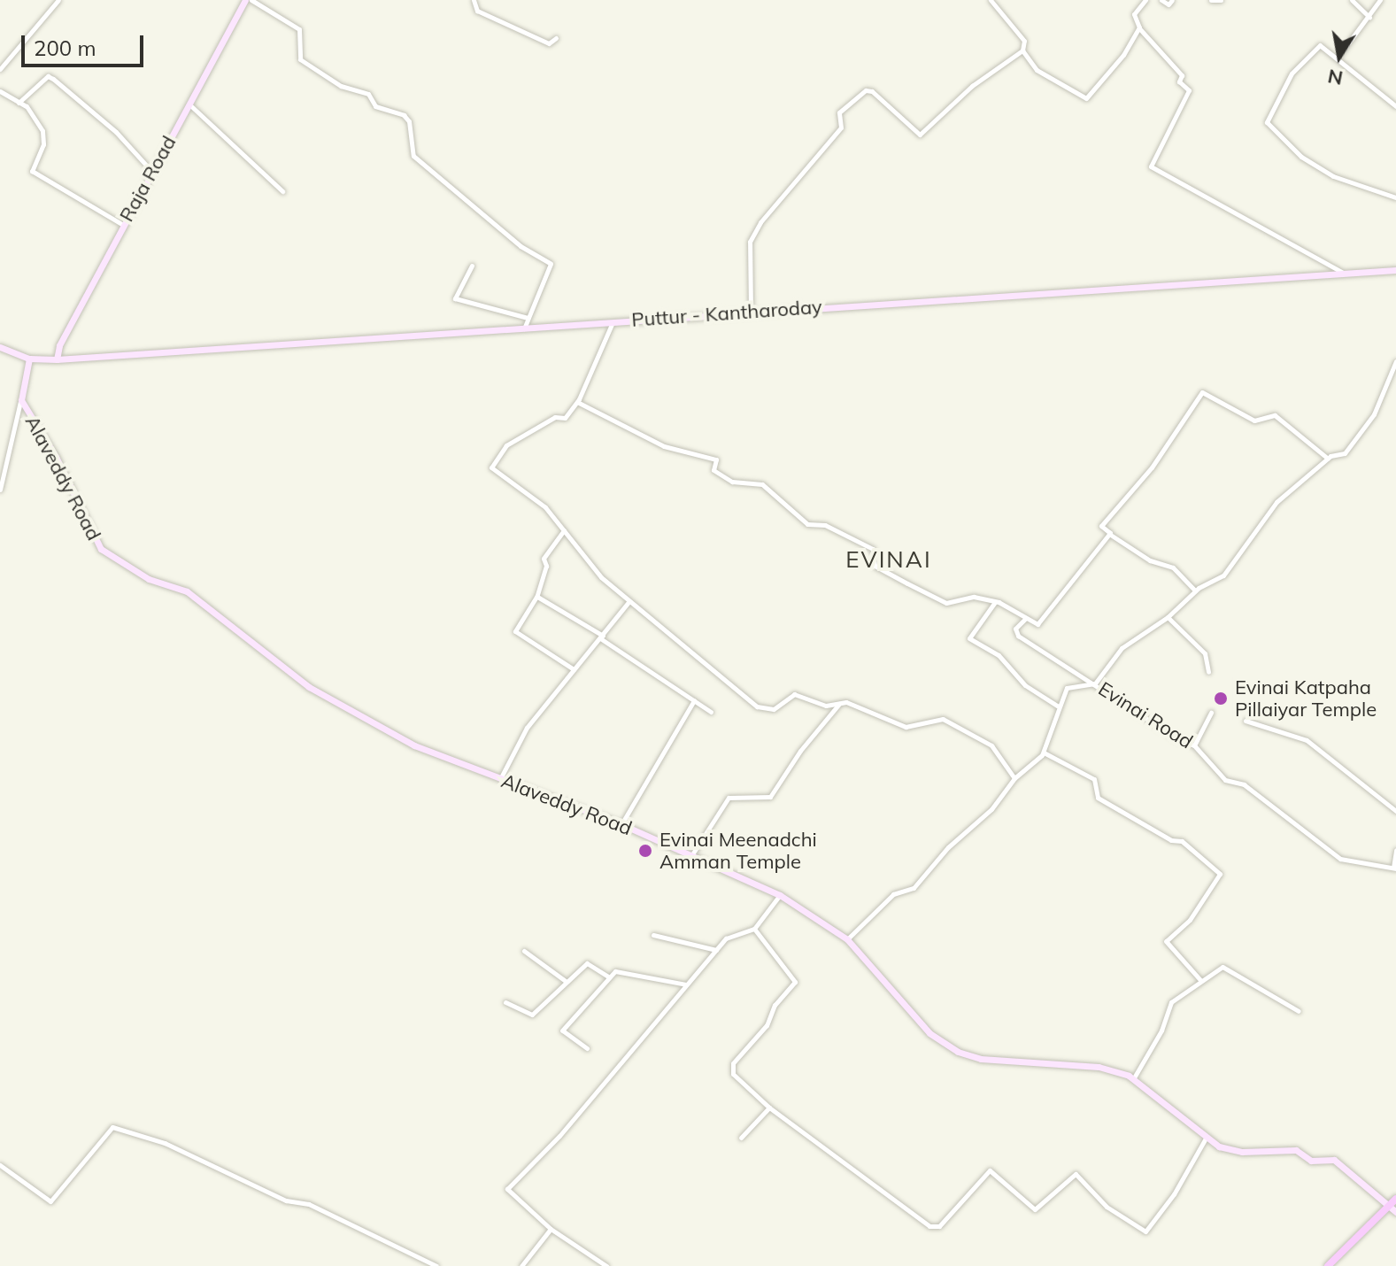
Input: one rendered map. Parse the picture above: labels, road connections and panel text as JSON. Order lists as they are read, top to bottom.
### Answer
{
  "streets": {
    "street": [
      "Raja Road",
      "Puttur - Kantharoday",
      "Alaveddy Road",
      "Evinai Road"
    ]
  },
  "crossings": [
    ["Raja Road", "Puttur - Kantharoday"],
    ["Puttur - Kantharoday", "Alaveddy Road"]
  ],
  "districts": ["EVINAI"],
  "places": ["Evinai Katpaha Pillaiyar Temple", "Evinai Meenadchi Amman Temple"],
  "scale_bar": "200 m",
  "north": "bottom"
}
